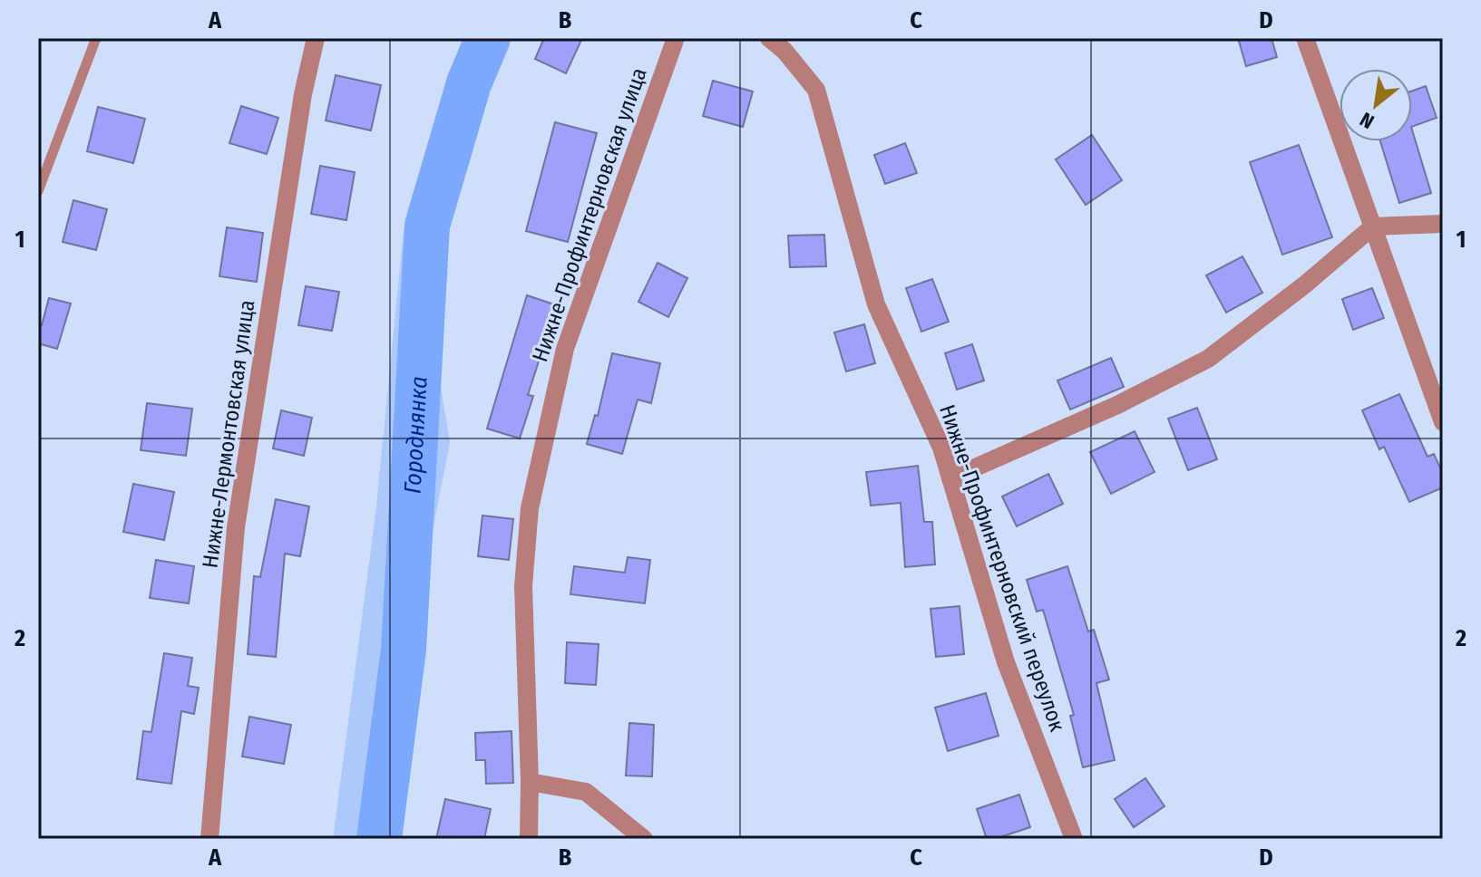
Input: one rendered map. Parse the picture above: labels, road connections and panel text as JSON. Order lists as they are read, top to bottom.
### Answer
{
  "streets": {
    "street": ["Нижне-Профинтерновская улица", "Нижне-Лермонтовская улица", "Нижне-Профинтерновский переулок"]
  },
  "water": ["Городнянка"],
  "north": "bottom left",
  "grid": {
    "columns": [
      "A",
      "B",
      "C",
      "D"
    ],
    "rows": ["1", "2"]
  }
}
